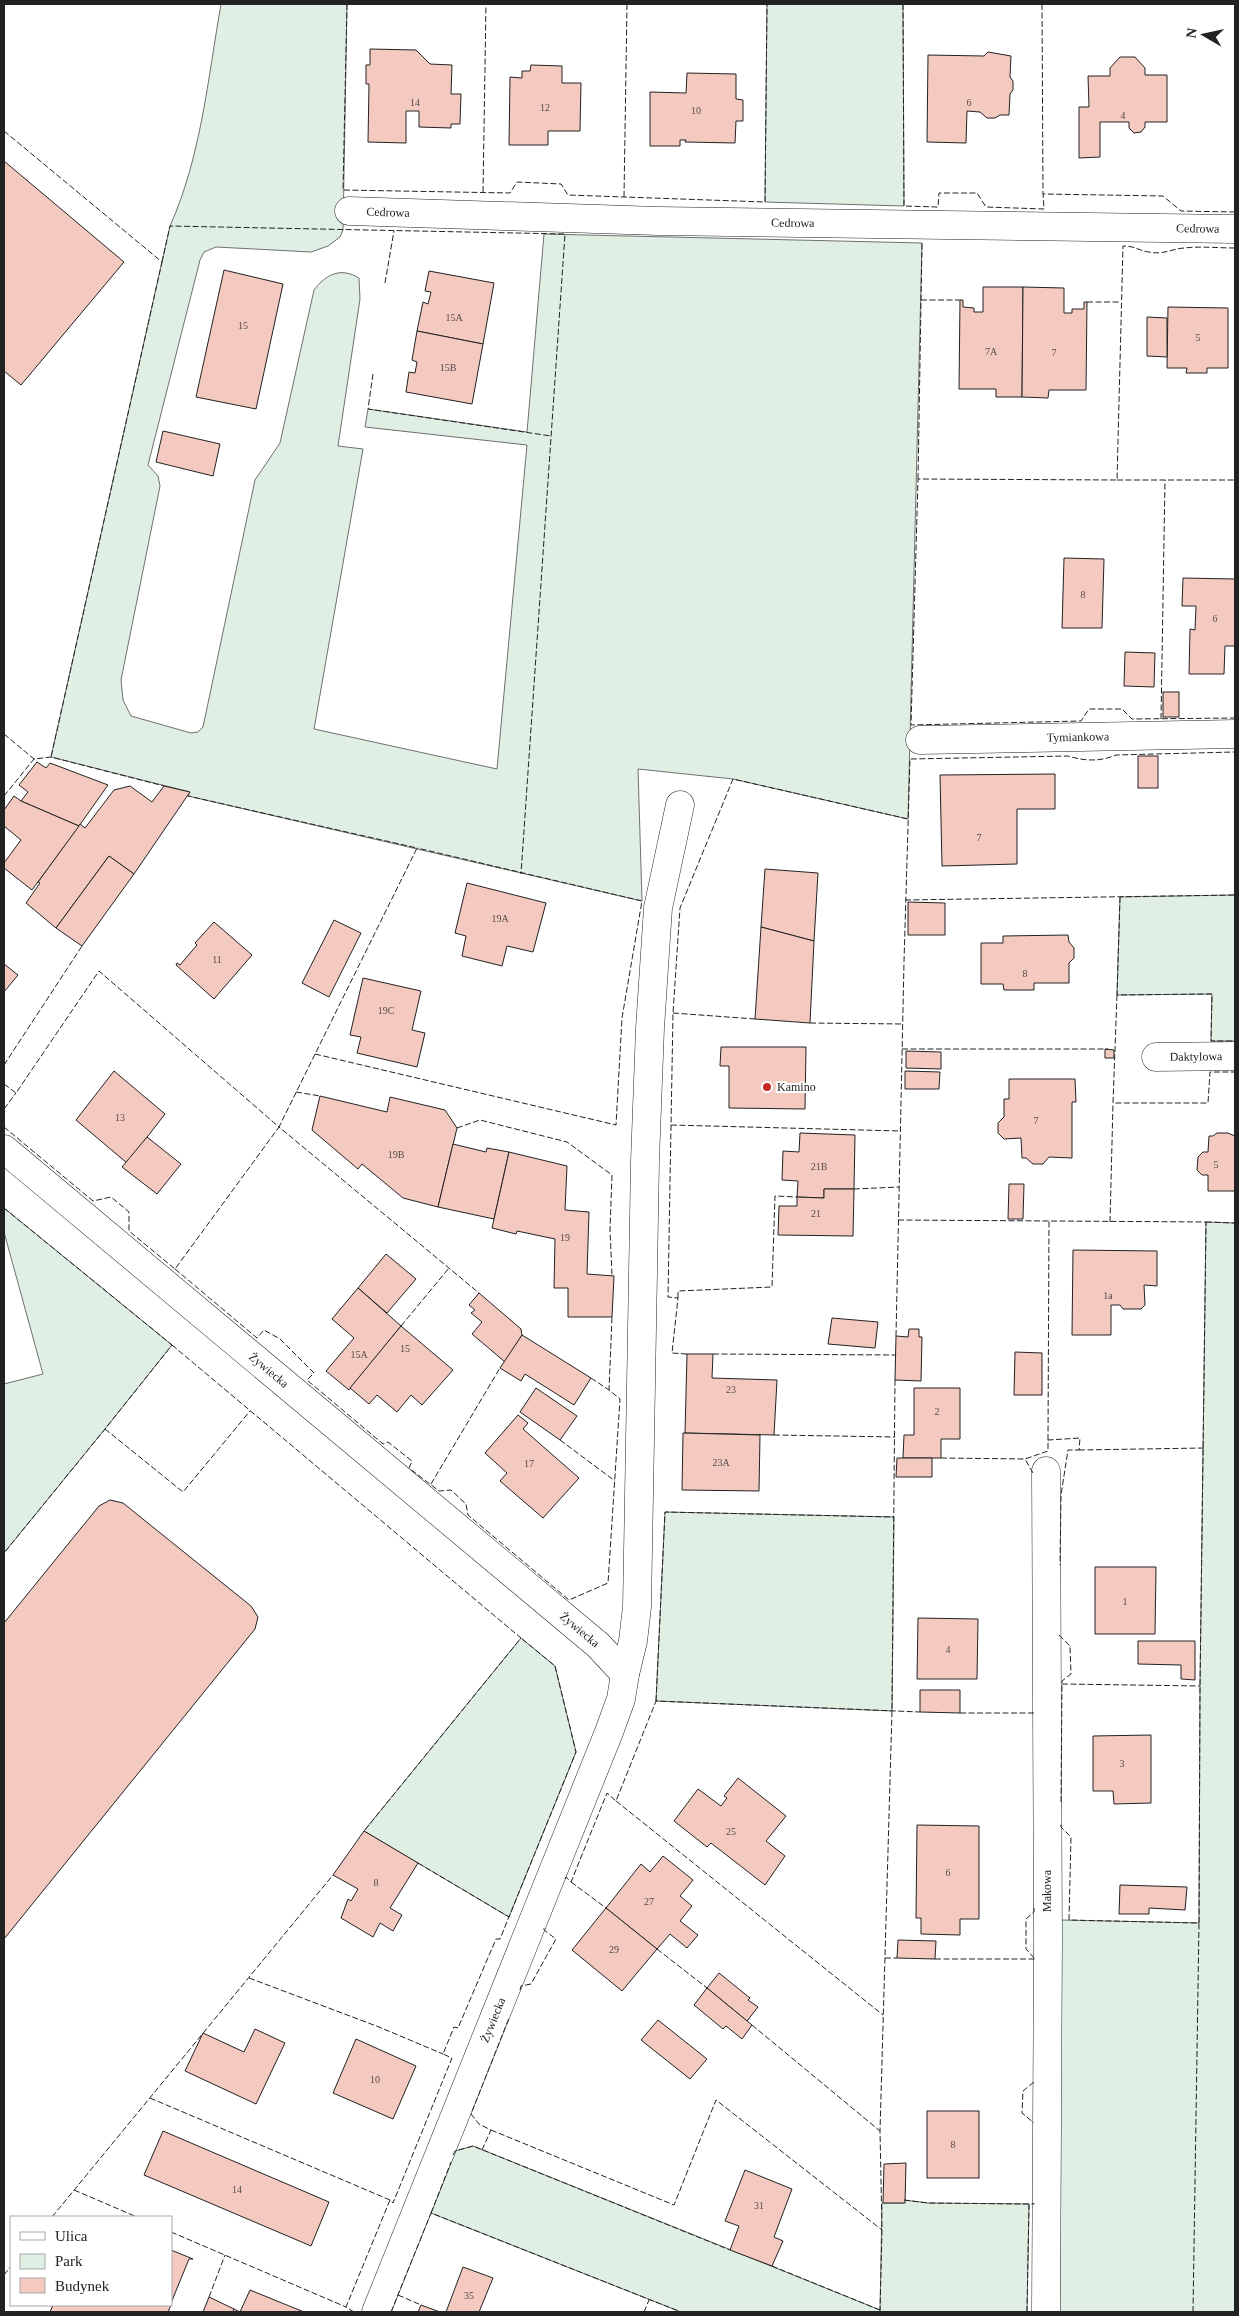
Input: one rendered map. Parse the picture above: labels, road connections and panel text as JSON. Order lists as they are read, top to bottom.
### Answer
{
  "streets": {
    "street": [
      "Cedrowa",
      "Tymiankowa",
      "Daktylowa",
      "Żywiecka",
      "Makowa"
    ]
  },
  "places": ["Kamino"],
  "house_numbers": [
    "14",
    "6",
    "12",
    "10",
    "4",
    "15A",
    "15",
    "5",
    "7A",
    "7",
    "15B",
    "8",
    "6",
    "7",
    "19A",
    "11",
    "8",
    "19C",
    "13",
    "7",
    "19B",
    "5",
    "21B",
    "21",
    "19",
    "1a",
    "15",
    "15A",
    "23",
    "2",
    "23A",
    "17",
    "1",
    "4",
    "3",
    "25",
    "6",
    "8",
    "27",
    "29",
    "10",
    "8",
    "14",
    "31",
    "35"
  ],
  "legend": ["Ulica", "Park", "Budynek"],
  "north": "left"
}
